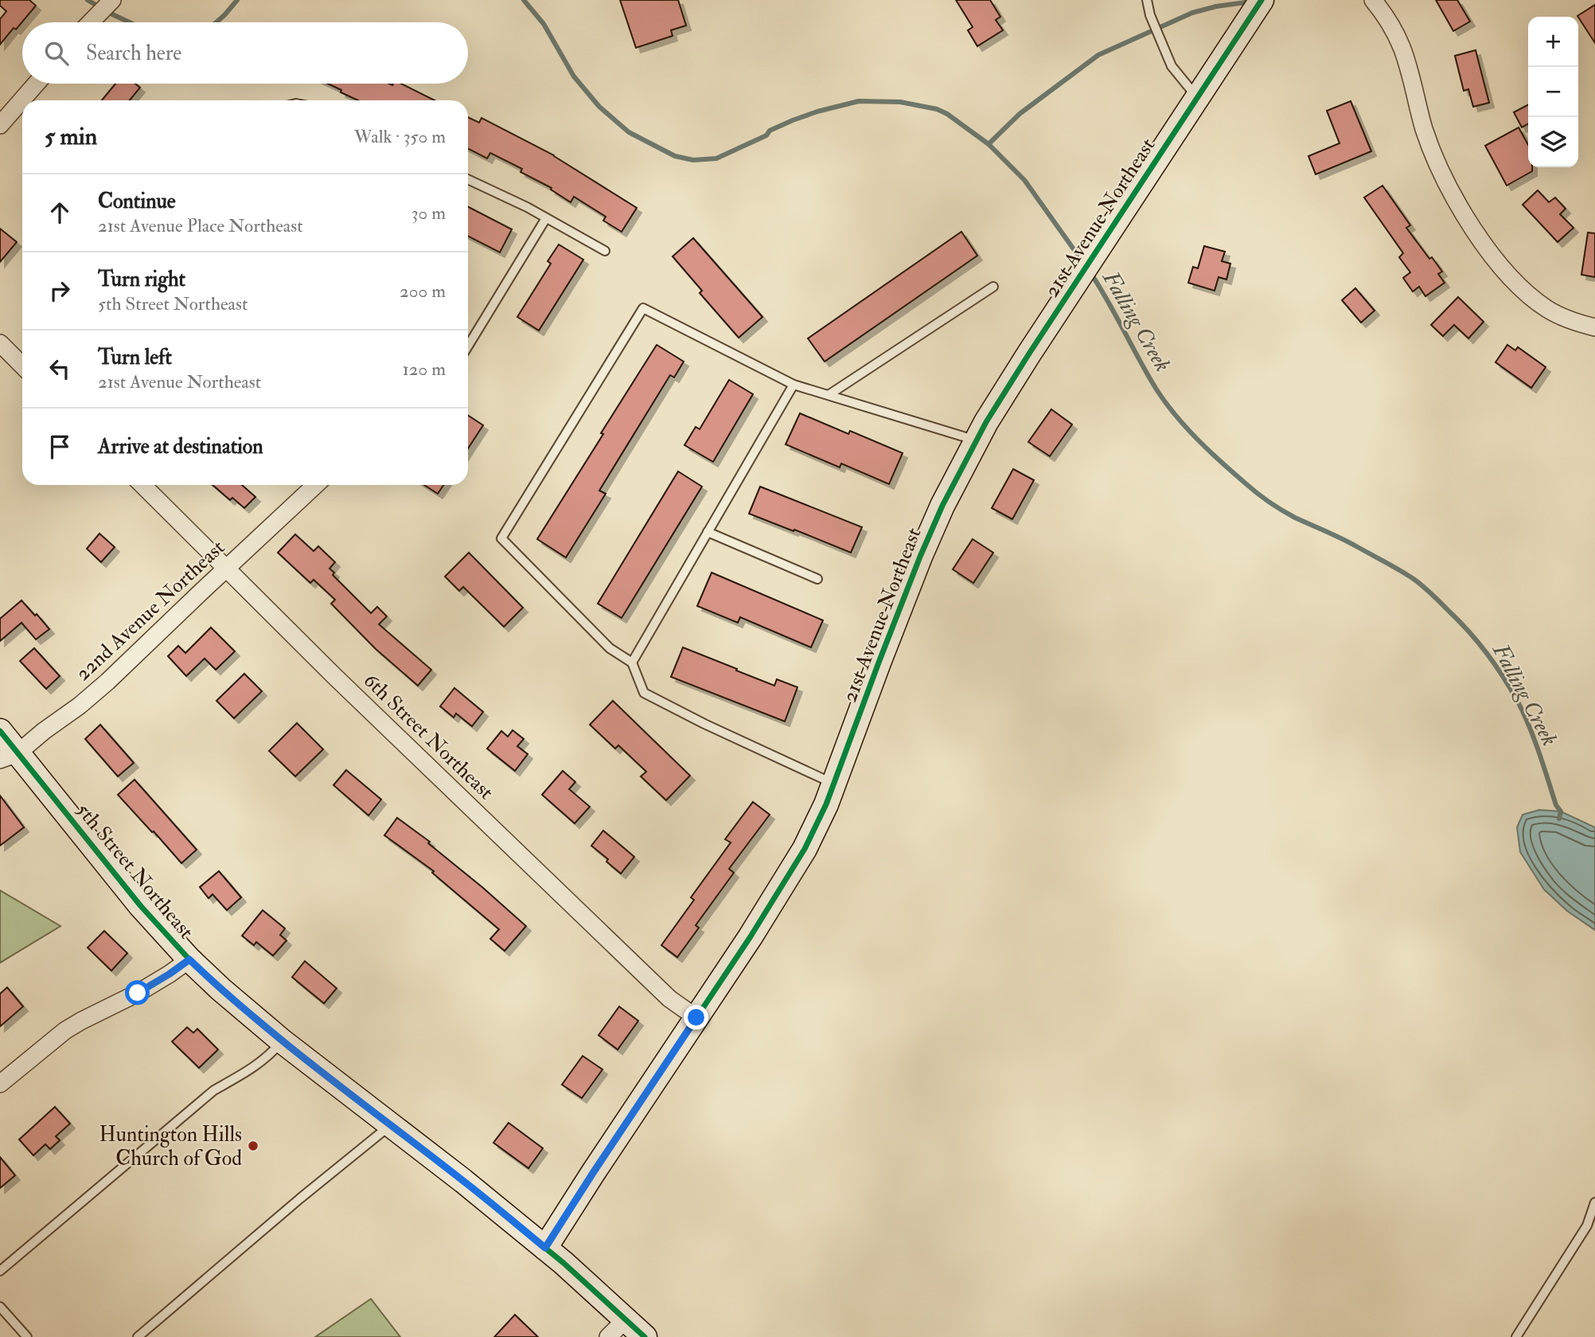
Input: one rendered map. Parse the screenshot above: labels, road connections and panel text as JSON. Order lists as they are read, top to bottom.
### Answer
{
  "streets": {
    "street": [
      "21st Avenue Northeast",
      "22nd Avenue Northeast",
      "6th Street Northeast",
      "5th Street Northeast"
    ]
  },
  "crossings": [
    ["21st Avenue Northeast", "6th Street Northeast"],
    ["21st Avenue Northeast", "5th Street Northeast"],
    ["22nd Avenue Northeast", "6th Street Northeast"],
    ["22nd Avenue Northeast", "5th Street Northeast"]
  ],
  "water": ["Falling Creek"],
  "places": ["Huntington Hills Church of God"],
  "page": {
    "map_buttons": ["+", "−"],
    "search": "Search here",
    "heading": ["5 min", "Walk · 350 m"],
    "list": [
      ["Continue", "21st Avenue Place Northeast", "30 m"],
      ["Turn right", "5th Street Northeast", "200 m"],
      ["Turn left", "21st Avenue Northeast", "120 m"],
      "Arrive at destination"
    ]
  }
}
